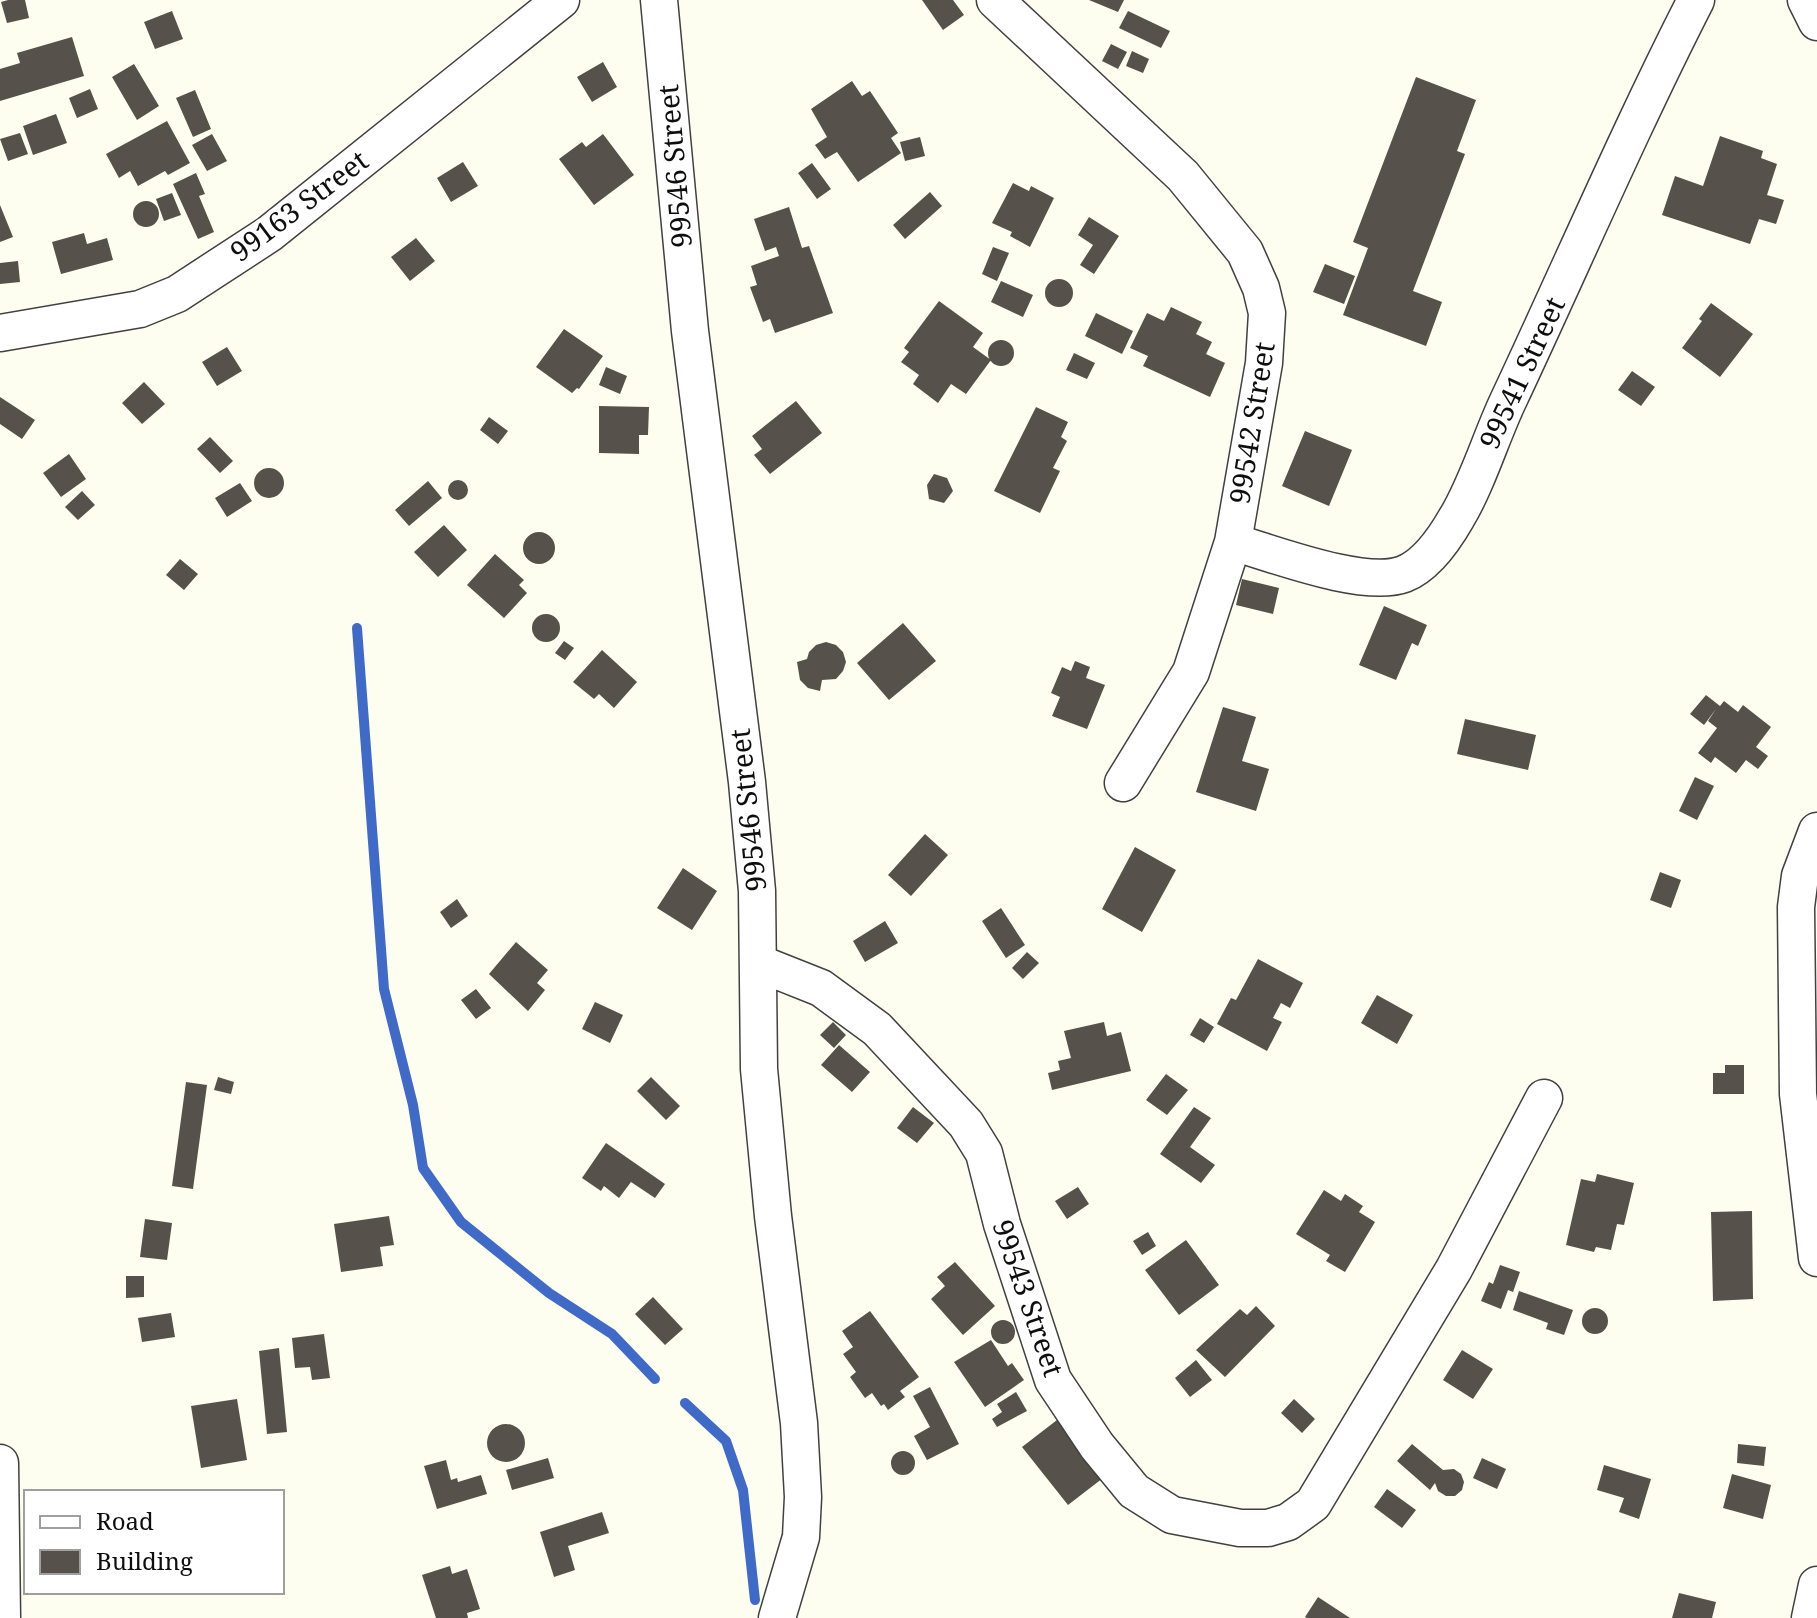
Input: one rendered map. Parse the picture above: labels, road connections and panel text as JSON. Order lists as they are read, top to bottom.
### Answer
{
  "streets": {
    "street": [
      "99546 Street",
      "99163 Street",
      "99541 Street",
      "99542 Street",
      "99543 Street"
    ]
  },
  "crossings": [
    ["99546 Street", "99543 Street"],
    ["99541 Street", "99542 Street"]
  ],
  "legend": ["Road", "Building"]
}
